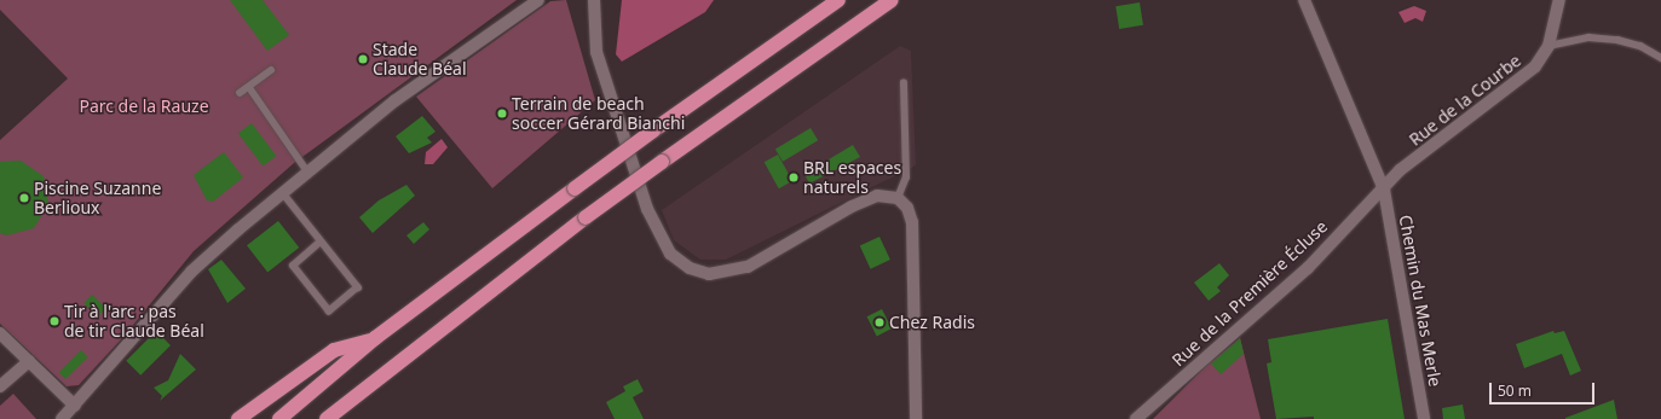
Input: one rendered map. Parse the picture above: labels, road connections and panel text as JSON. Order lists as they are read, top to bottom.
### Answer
{
  "streets": {
    "street": ["Rue de la Courbe", "Rue de la Première Écluse", "Chemin du Mas Merle"]
  },
  "crossings": [
    ["Rue de la Courbe", "Rue de la Première Écluse"],
    ["Rue de la Courbe", "Chemin du Mas Merle"],
    ["Rue de la Première Écluse", "Chemin du Mas Merle"]
  ],
  "parks": ["Parc de la Rauze"],
  "places": [
    "Stade Claude Béal",
    "Terrain de beach soccer Gérard Bianchi",
    "BRL espaces naturels",
    "Piscine Suzanne Berlioux",
    "Tir à l'arc : pas de tir Claude Béal",
    "Chez Radis"
  ],
  "scale_bar": "50 m"
}
